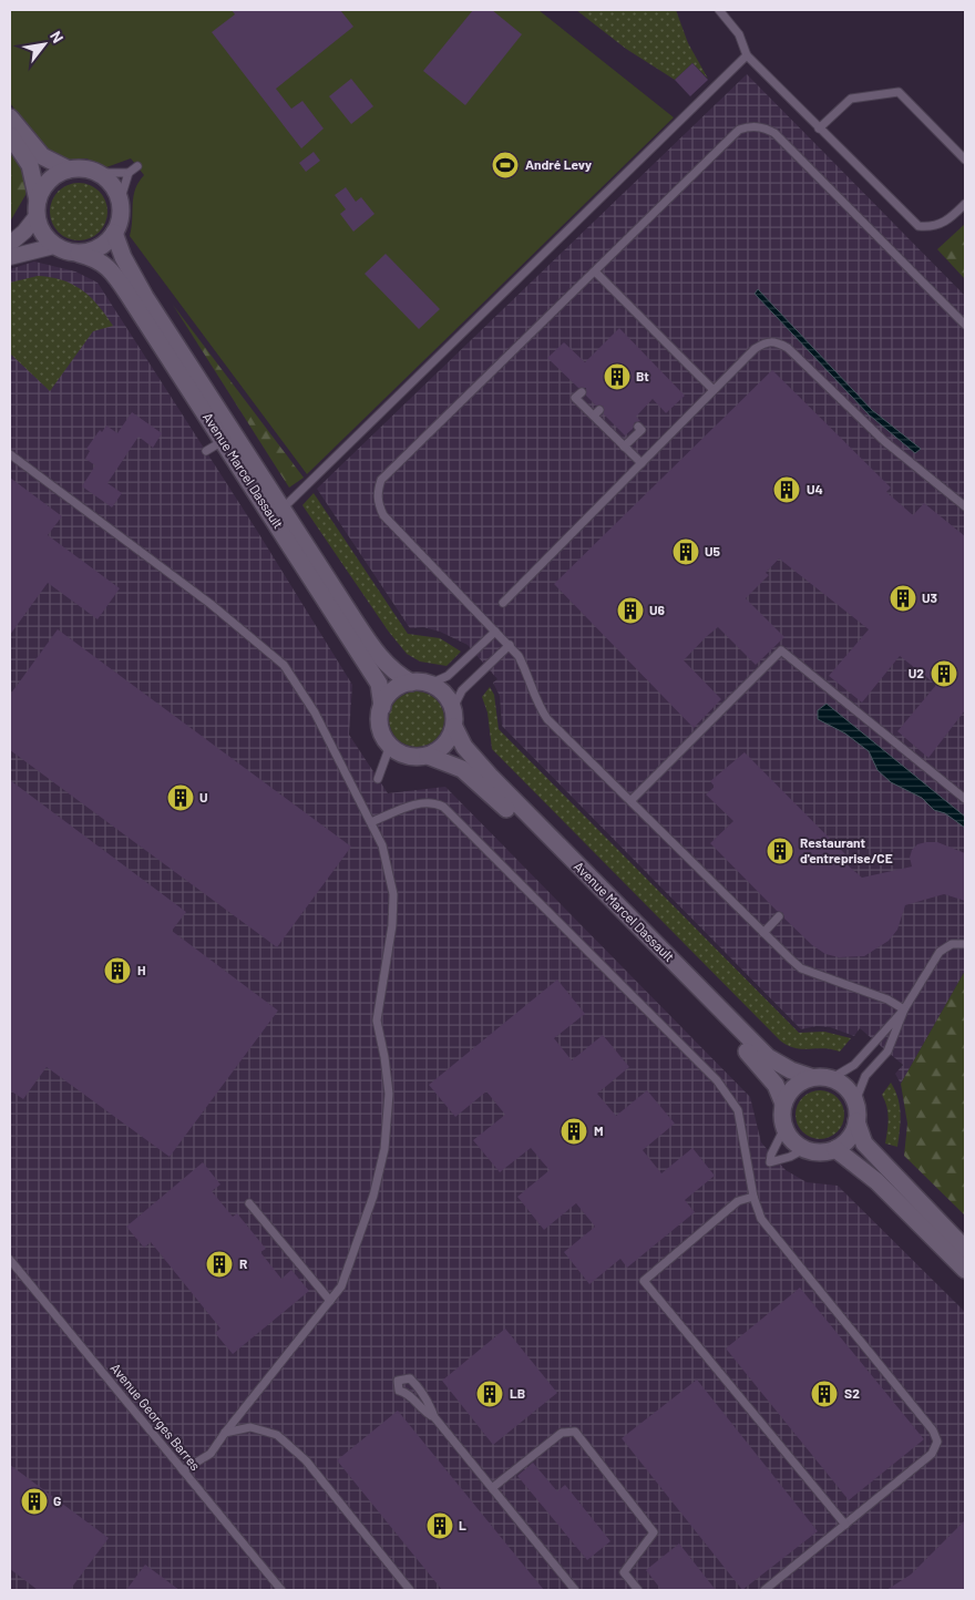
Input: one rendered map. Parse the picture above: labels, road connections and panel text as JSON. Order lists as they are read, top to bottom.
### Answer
{
  "streets": {
    "main road": ["Avenue Marcel Dassault"],
    "lane": ["Avenue Georges Barres"]
  },
  "places": {
    "sports": ["André Levy"],
    "building": [
      "Bt",
      "U4",
      "U5",
      "U3",
      "U6",
      "U2",
      "U",
      "Restaurant d'entreprise/CE",
      "H",
      "M",
      "R",
      "LB",
      "S2",
      "G",
      "L"
    ]
  },
  "north": "top right"
}
